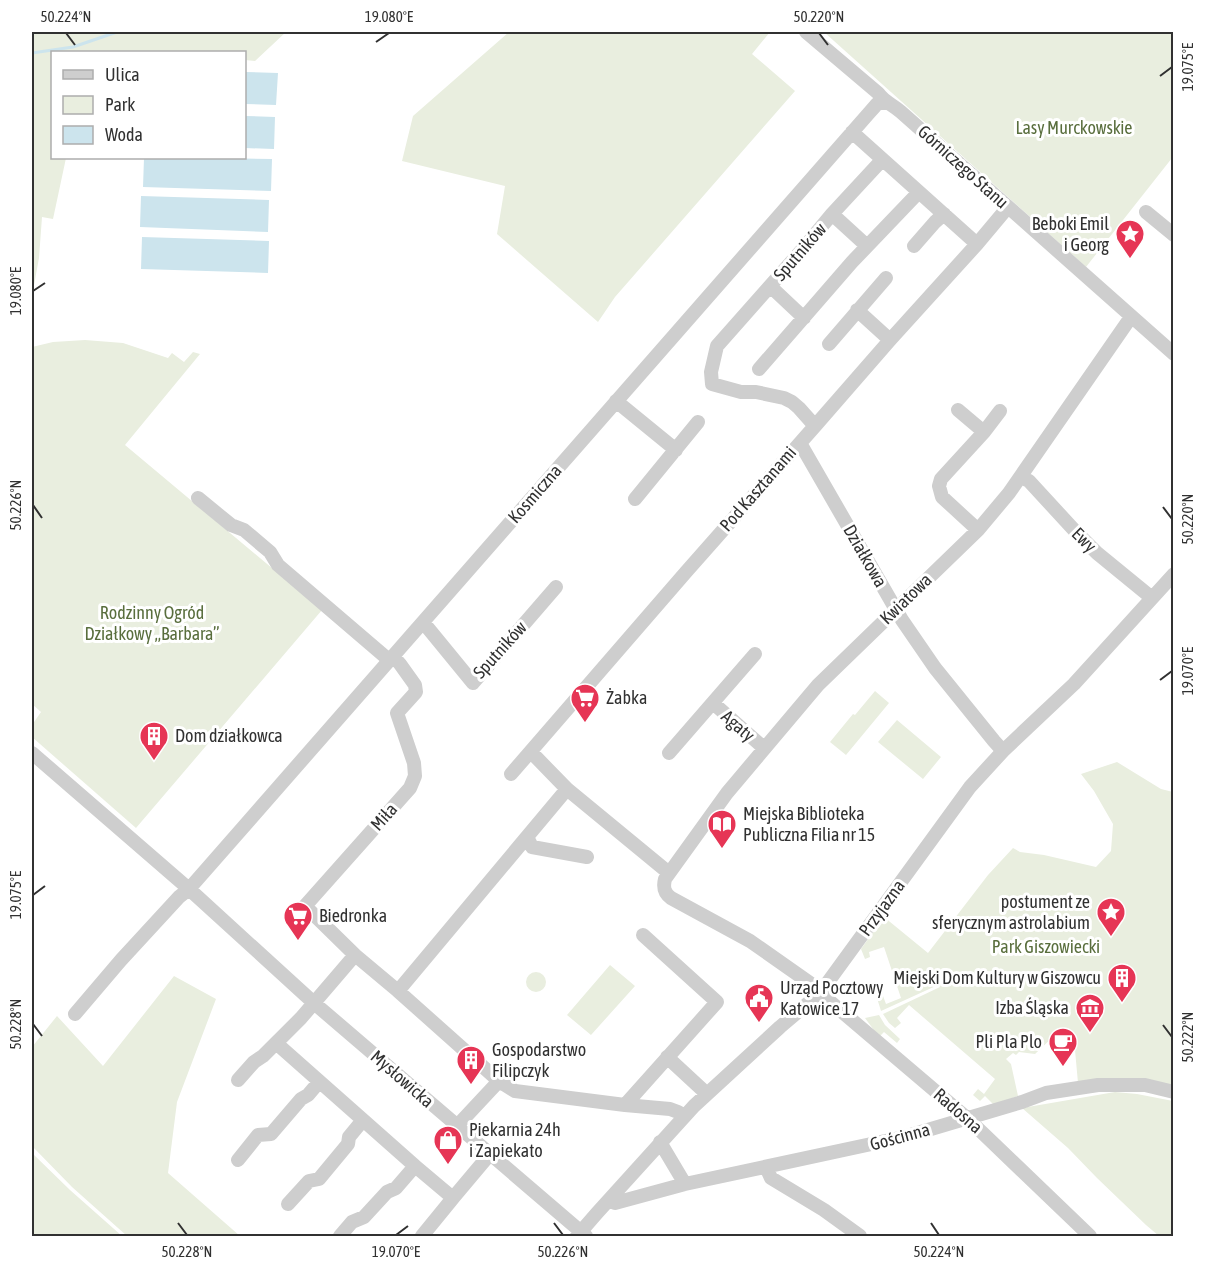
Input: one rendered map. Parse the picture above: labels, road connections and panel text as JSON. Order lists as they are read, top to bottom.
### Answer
{
  "streets": {
    "street": [
      "Górniczego Stanu",
      "Sputników",
      "Pod Kasztanami",
      "Kosmiczna",
      "Ewy",
      "Działkowa",
      "Kwiatowa",
      "Agaty",
      "Miła",
      "Przyjazna",
      "Mysłowicka",
      "Radosna",
      "Gościnna"
    ]
  },
  "crossings": [
    ["Górniczego Stanu", "Pod Kasztanami"],
    ["Górniczego Stanu", "Kosmiczna"],
    ["Górniczego Stanu", "Kwiatowa"],
    ["Sputników", "Pod Kasztanami"],
    ["Sputników", "Kosmiczna"],
    ["Pod Kasztanami", "Działkowa"],
    ["Kosmiczna", "Miła"],
    ["Kosmiczna", "Mysłowicka"],
    ["Ewy", "Kwiatowa"],
    ["Ewy", "Przyjazna"],
    ["Działkowa", "Kwiatowa"],
    ["Działkowa", "Przyjazna"],
    ["Kwiatowa", "Agaty"],
    ["Miła", "Przyjazna"],
    ["Przyjazna", "Mysłowicka"],
    ["Przyjazna", "Radosna"],
    ["Przyjazna", "Gościnna"],
    ["Radosna", "Gościnna"]
  ],
  "parks": ["Lasy Murckowskie", "Rodzinny Ogród Działkowy „Barbara”", "Park Giszowiecki"],
  "places": {
    "place": ["Beboki Emil i Georg", "postument ze sferycznym astrolabium"],
    "supermarket": ["Żabka", "Biedronka"],
    "building": ["Dom działkowca", "Miejski Dom Kultury w Giszowcu", "Gospodarstwo Filipczyk"],
    "library": ["Miejska Biblioteka Publiczna Filia nr 15"],
    "public building": ["Urząd Pocztowy Katowice 17"],
    "museum": ["Izba Śląska"],
    "cafe": ["Pli Pla Plo"],
    "shop": ["Piekarnia 24h i Zapiekato"]
  },
  "legend": ["Ulica", "Park", "Woda"],
  "coordinates": [
    "50.224°N",
    "19.080°E",
    "50.220°N",
    "19.075°E",
    "50.226°N",
    "19.070°E",
    "50.228°N",
    "50.222°N"
  ]
}
